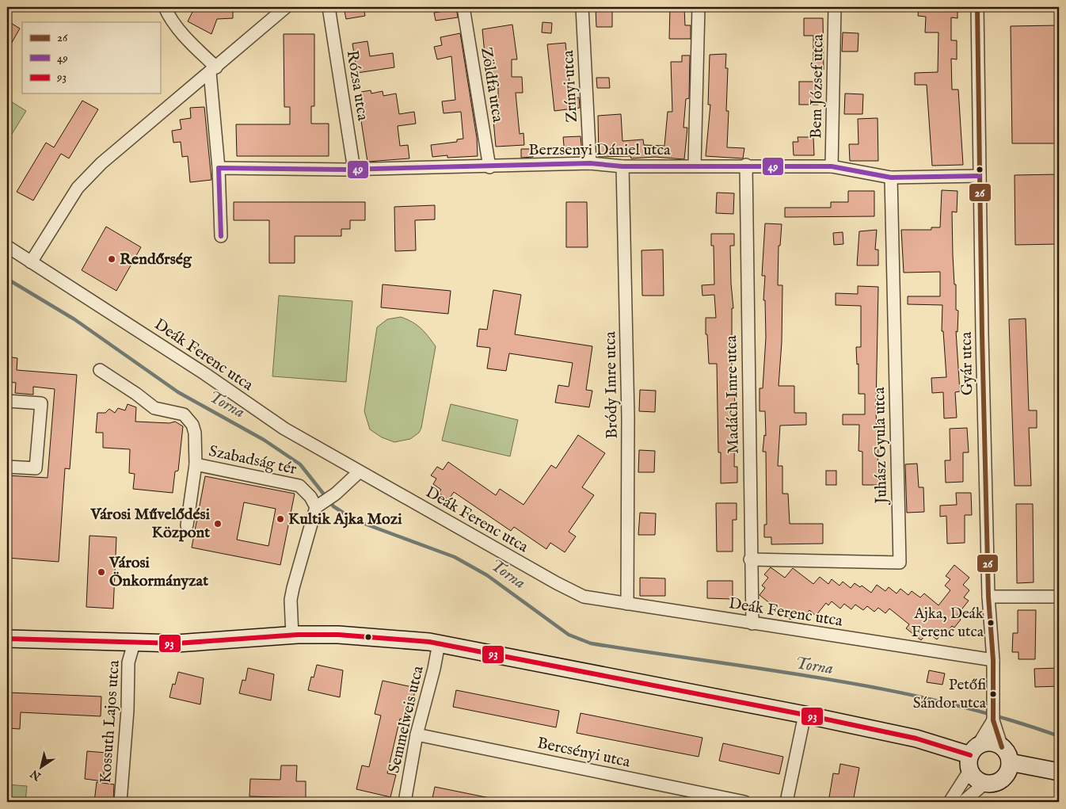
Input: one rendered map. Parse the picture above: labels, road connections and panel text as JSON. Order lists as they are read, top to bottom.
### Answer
{
  "streets": {
    "street": [
      "Zöldfa utca",
      "Rózsa utca",
      "Zrínyi utca",
      "Bem József utca",
      "Berzsenyi Dániel utca",
      "Deák Ferenc utca",
      "Gyár utca",
      "Bródy Imre utca",
      "Madách Imre utca",
      "Juhász Gyula utca",
      "Szabadság tér",
      "Semmelweis utca",
      "Kossuth Lajos utca",
      "Bercsényi utca"
    ]
  },
  "crossings": [
    ["Zöldfa utca", "Berzsenyi Dániel utca"],
    ["Rózsa utca", "Berzsenyi Dániel utca"],
    ["Zrínyi utca", "Berzsenyi Dániel utca"],
    ["Bem József utca", "Berzsenyi Dániel utca"],
    ["Berzsenyi Dániel utca", "Gyár utca"],
    ["Berzsenyi Dániel utca", "Bródy Imre utca"],
    ["Berzsenyi Dániel utca", "Madách Imre utca"],
    ["Berzsenyi Dániel utca", "Juhász Gyula utca"],
    ["Deák Ferenc utca", "Gyár utca"],
    ["Deák Ferenc utca", "Bródy Imre utca"],
    ["Deák Ferenc utca", "Madách Imre utca"],
    ["Madách Imre utca", "Juhász Gyula utca"],
    ["Semmelweis utca", "Bercsényi utca"]
  ],
  "water": ["Torna"],
  "places": [
    "Rendőrség",
    "Kultik Ajka Mozi",
    "Városi Művelődési Központ",
    "Városi Önkormányzat",
    "Ajka, Deák Ferenc utca",
    "Petőfi Sándor utca"
  ],
  "lines": ["transit line 26", "transit line 49", "transit line 93"],
  "legend": ["26", "49", "93"],
  "north": "bottom left"
}
